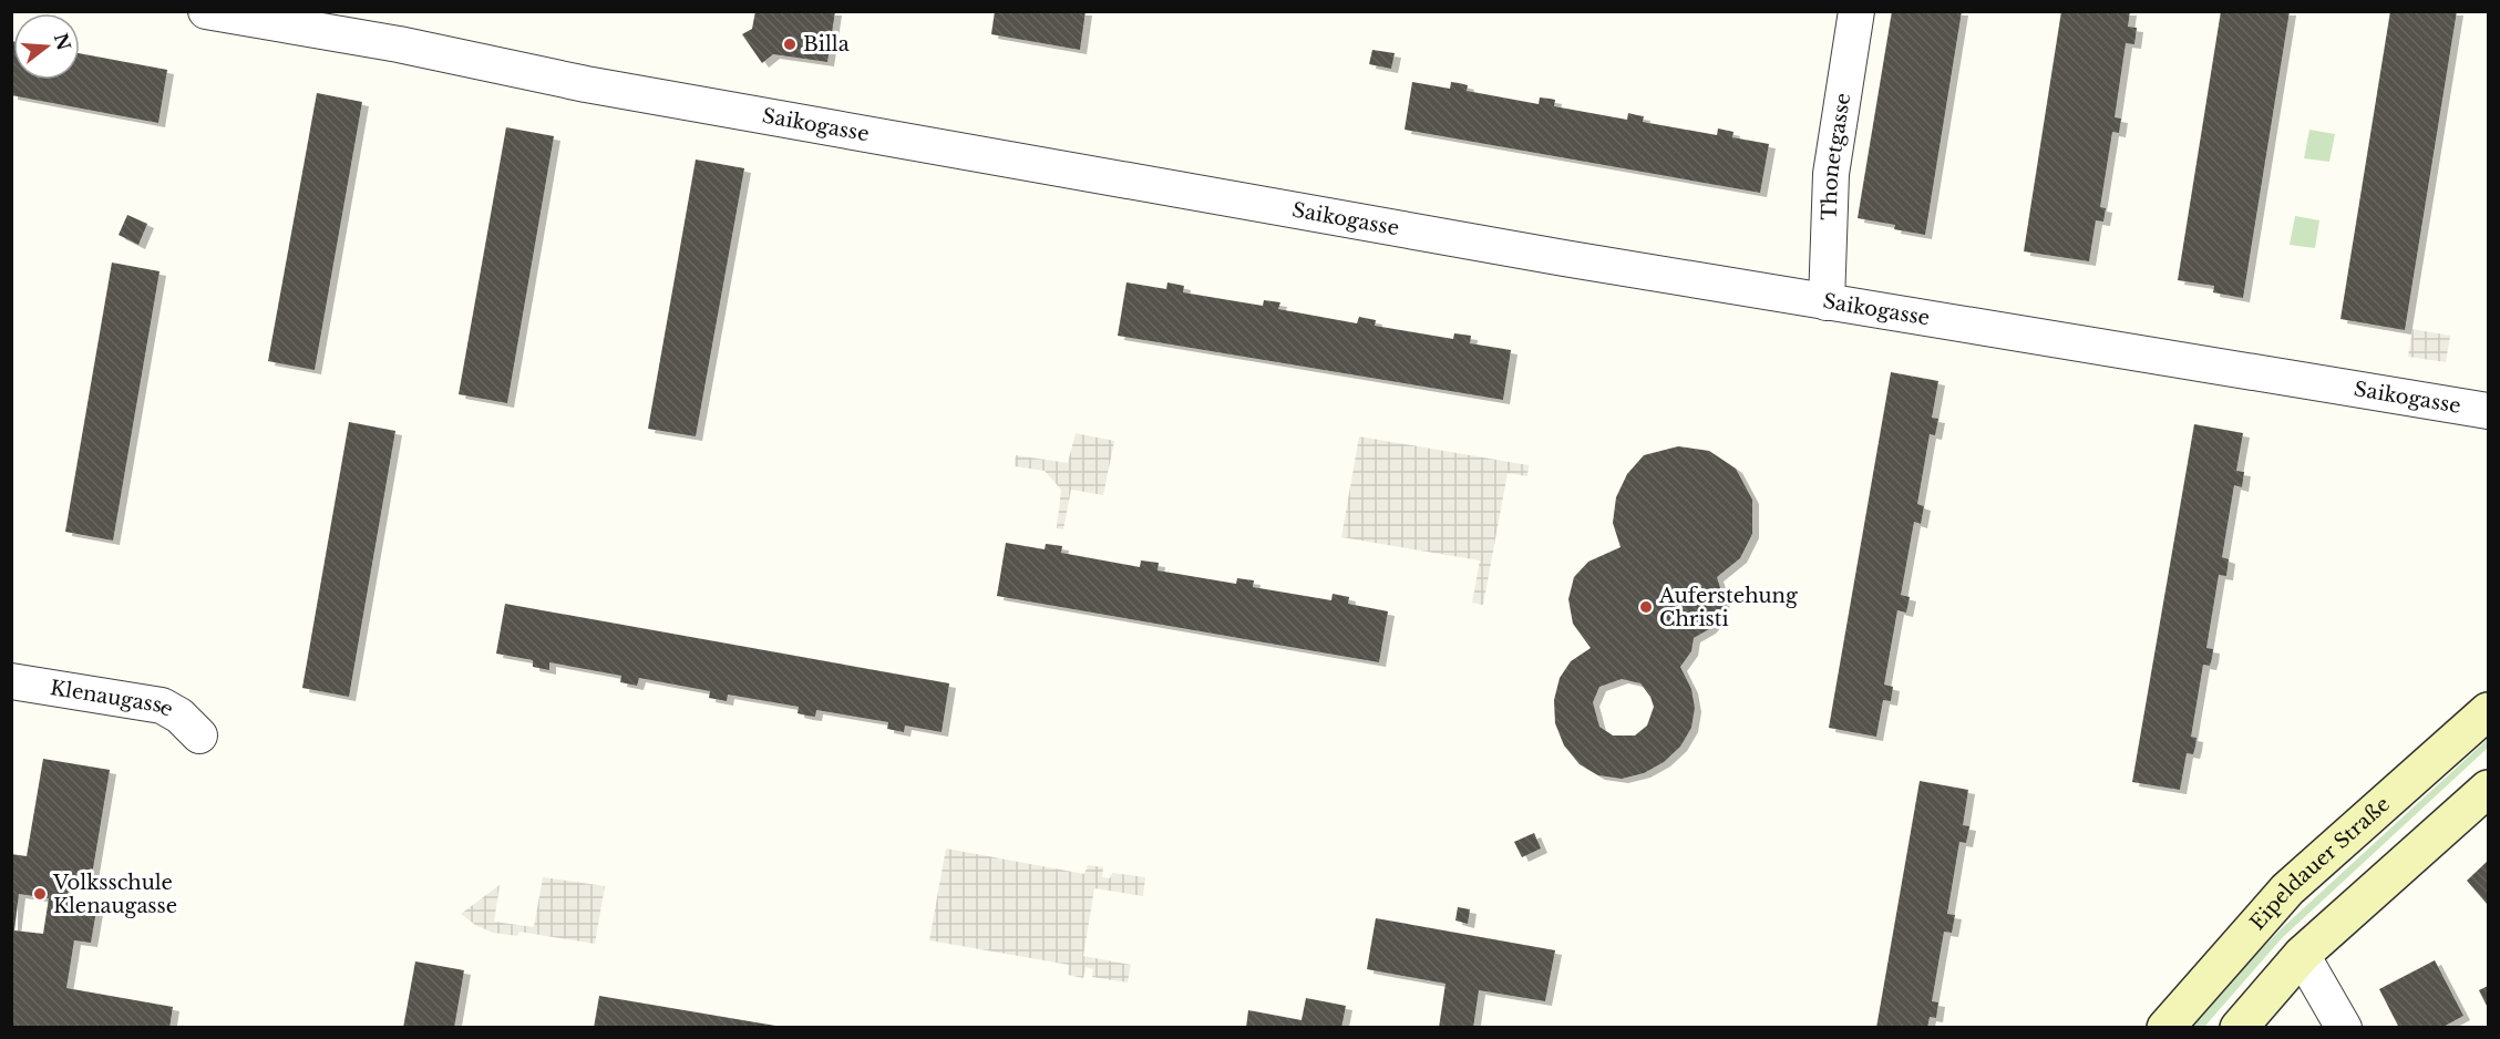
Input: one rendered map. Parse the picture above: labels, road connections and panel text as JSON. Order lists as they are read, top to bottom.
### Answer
{
  "streets": {
    "main road": ["Eipeldauer Straße"],
    "street": ["Saikogasse", "Thonetgasse", "Klenaugasse"]
  },
  "crossings": [
    ["Saikogasse", "Thonetgasse"]
  ],
  "places": ["Billa", "Auferstehung Christi", "Volksschule Klenaugasse"],
  "north": "right"
}
